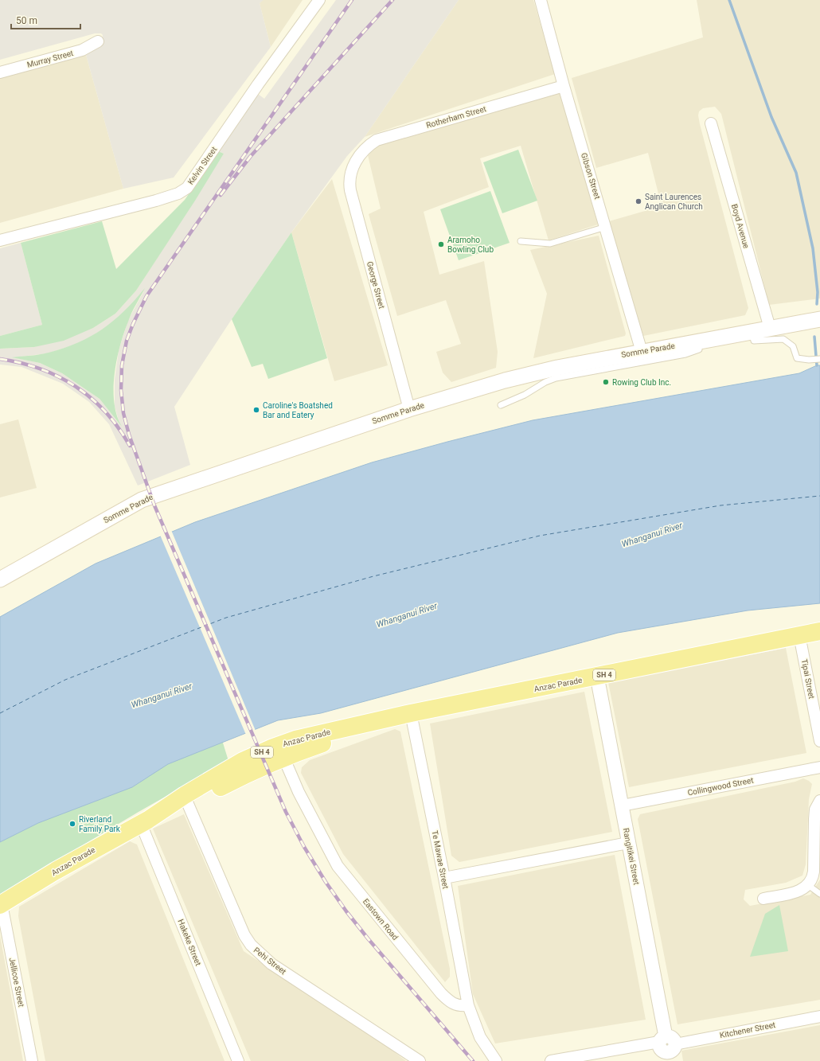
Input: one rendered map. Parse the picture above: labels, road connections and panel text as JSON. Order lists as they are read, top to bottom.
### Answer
{
  "streets": {
    "main road": ["Somme Parade", "SH 4", "Anzac Parade"],
    "street": [
      "Murray Street",
      "Rotherham Street",
      "Kelvin Street",
      "Gibson Street",
      "Boyd Avenue",
      "George Street",
      "Tipai Street",
      "Collingwood Street",
      "Rangitikei Street",
      "Te Mawae Street",
      "Eastown Road",
      "Hakeke Street",
      "Pehi Street",
      "Jellicoe Street",
      "Kitchener Street"
    ]
  },
  "crossings": [
    ["Rotherham Street", "Gibson Street"],
    ["Rotherham Street", "George Street"],
    ["Gibson Street", "Somme Parade"],
    ["Boyd Avenue", "Somme Parade"],
    ["George Street", "Somme Parade"],
    ["Tipai Street", "Anzac Parade"],
    ["Anzac Parade", "Rangitikei Street"],
    ["Anzac Parade", "Te Mawae Street"],
    ["Anzac Parade", "Eastown Road"],
    ["Anzac Parade", "Hakeke Street"],
    ["Anzac Parade", "Pehi Street"],
    ["Anzac Parade", "Jellicoe Street"],
    ["Collingwood Street", "Rangitikei Street"],
    ["Rangitikei Street", "Kitchener Street"],
    ["Te Mawae Street", "Eastown Road"]
  ],
  "water": ["Whanganui River"],
  "places": [
    "Saint Laurences Anglican Church",
    "Aramoho Bowling Club",
    "Rowing Club Inc.",
    "Caroline's Boatshed Bar and Eatery",
    "Riverland Family Park"
  ],
  "scale_bar": "50 m"
}
